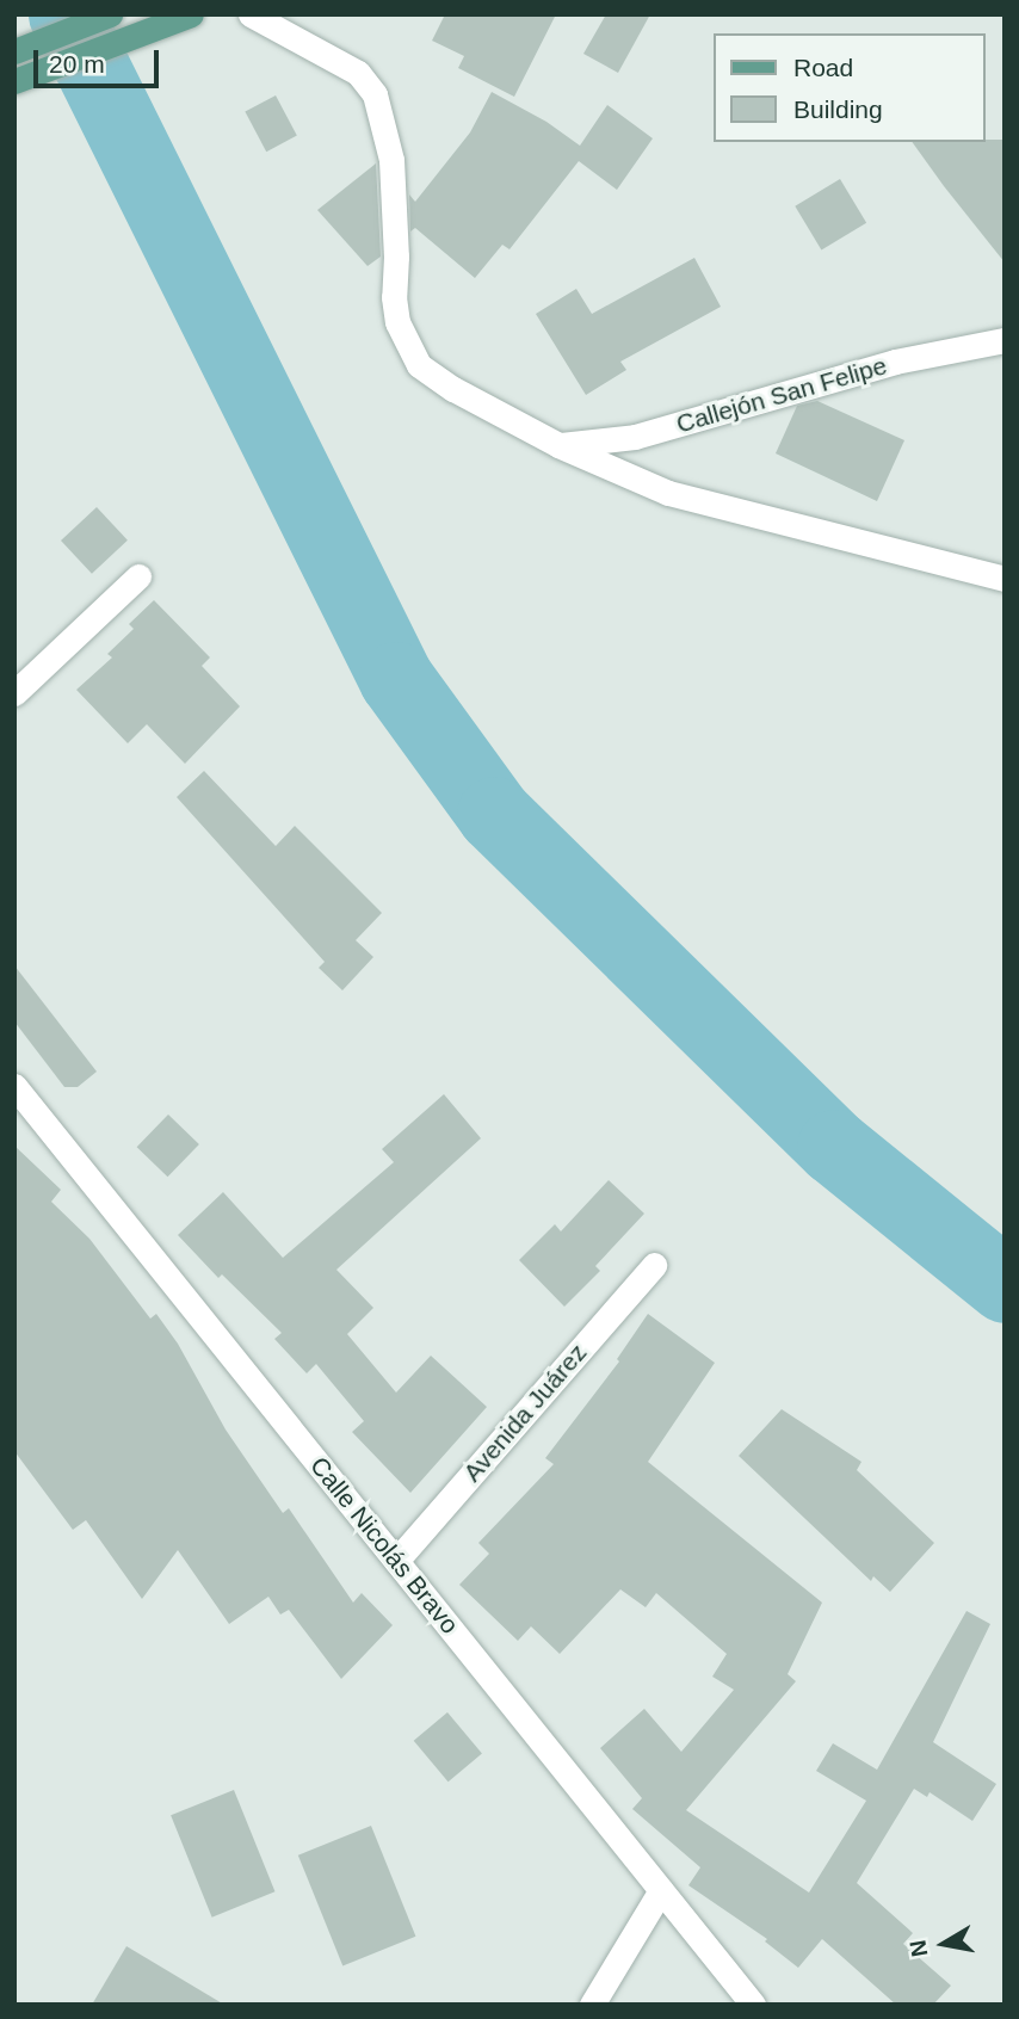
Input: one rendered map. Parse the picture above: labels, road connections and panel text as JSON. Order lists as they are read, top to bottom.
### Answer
{
  "streets": {
    "street": ["Callejón San Felipe", "Avenida Juárez", "Calle Nicolás Bravo"]
  },
  "crossings": [
    ["Avenida Juárez", "Calle Nicolás Bravo"]
  ],
  "legend": ["Road", "Building"],
  "scale_bar": "20 m",
  "north": "left"
}
